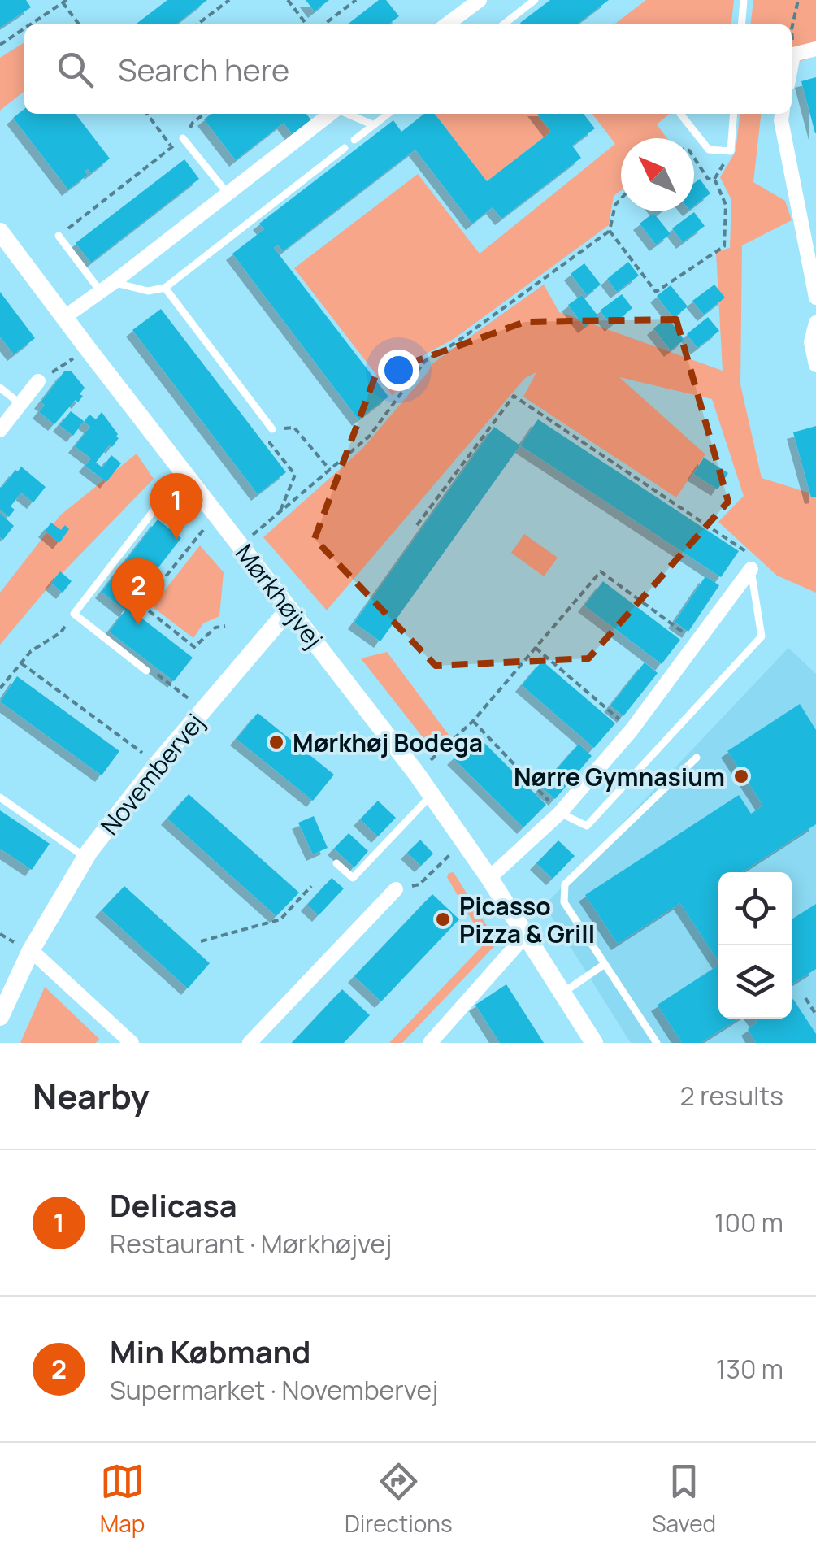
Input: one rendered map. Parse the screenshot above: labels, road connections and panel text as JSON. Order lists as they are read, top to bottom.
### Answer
{
  "streets": {
    "street": ["Mørkhøjvej", "Novembervej"]
  },
  "crossings": [
    ["Mørkhøjvej", "Novembervej"]
  ],
  "places": ["Mørkhøj Bodega", "Nørre Gymnasium", "Picasso Pizza & Grill"],
  "north": "top left",
  "page": {
    "search": "Search here",
    "pins": ["1", "2"],
    "heading": ["Nearby", "2 results"],
    "list": [
      {
        "mark": "1",
        "name": "Delicasa",
        "note": "Restaurant · Mørkhøjvej",
        "value": "100 m"
      },
      {
        "mark": "2",
        "name": "Min Købmand",
        "note": "Supermarket · Novembervej",
        "value": "130 m"
      }
    ],
    "nav": ["Map", "Directions", "Saved"]
  }
}
